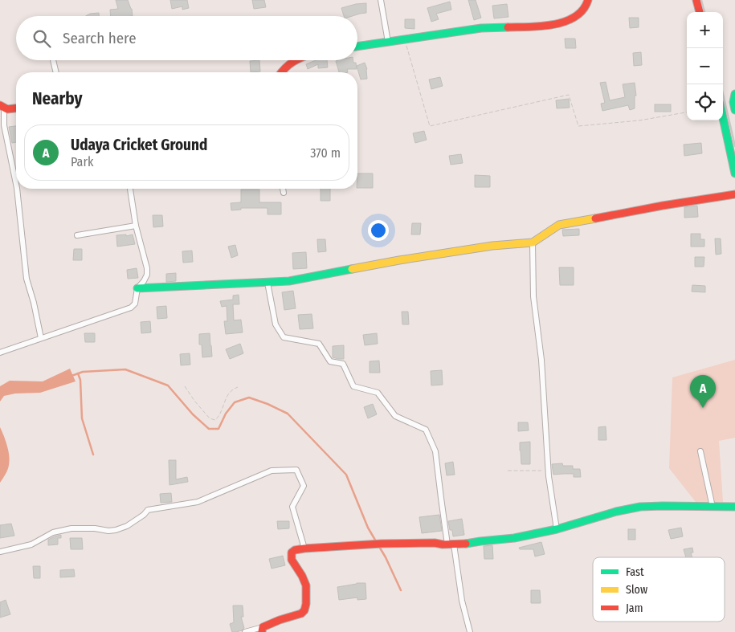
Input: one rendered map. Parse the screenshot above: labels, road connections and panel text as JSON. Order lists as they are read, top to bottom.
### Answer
{
  "legend": ["Fast", "Slow", "Jam"],
  "page": {
    "map_buttons": ["+", "−"],
    "search": "Search here",
    "heading": "Nearby",
    "list": [
      {
        "mark": "A",
        "name": "Udaya Cricket Ground",
        "note": "Park",
        "value": "370 m"
      }
    ],
    "pins": "A"
  }
}
